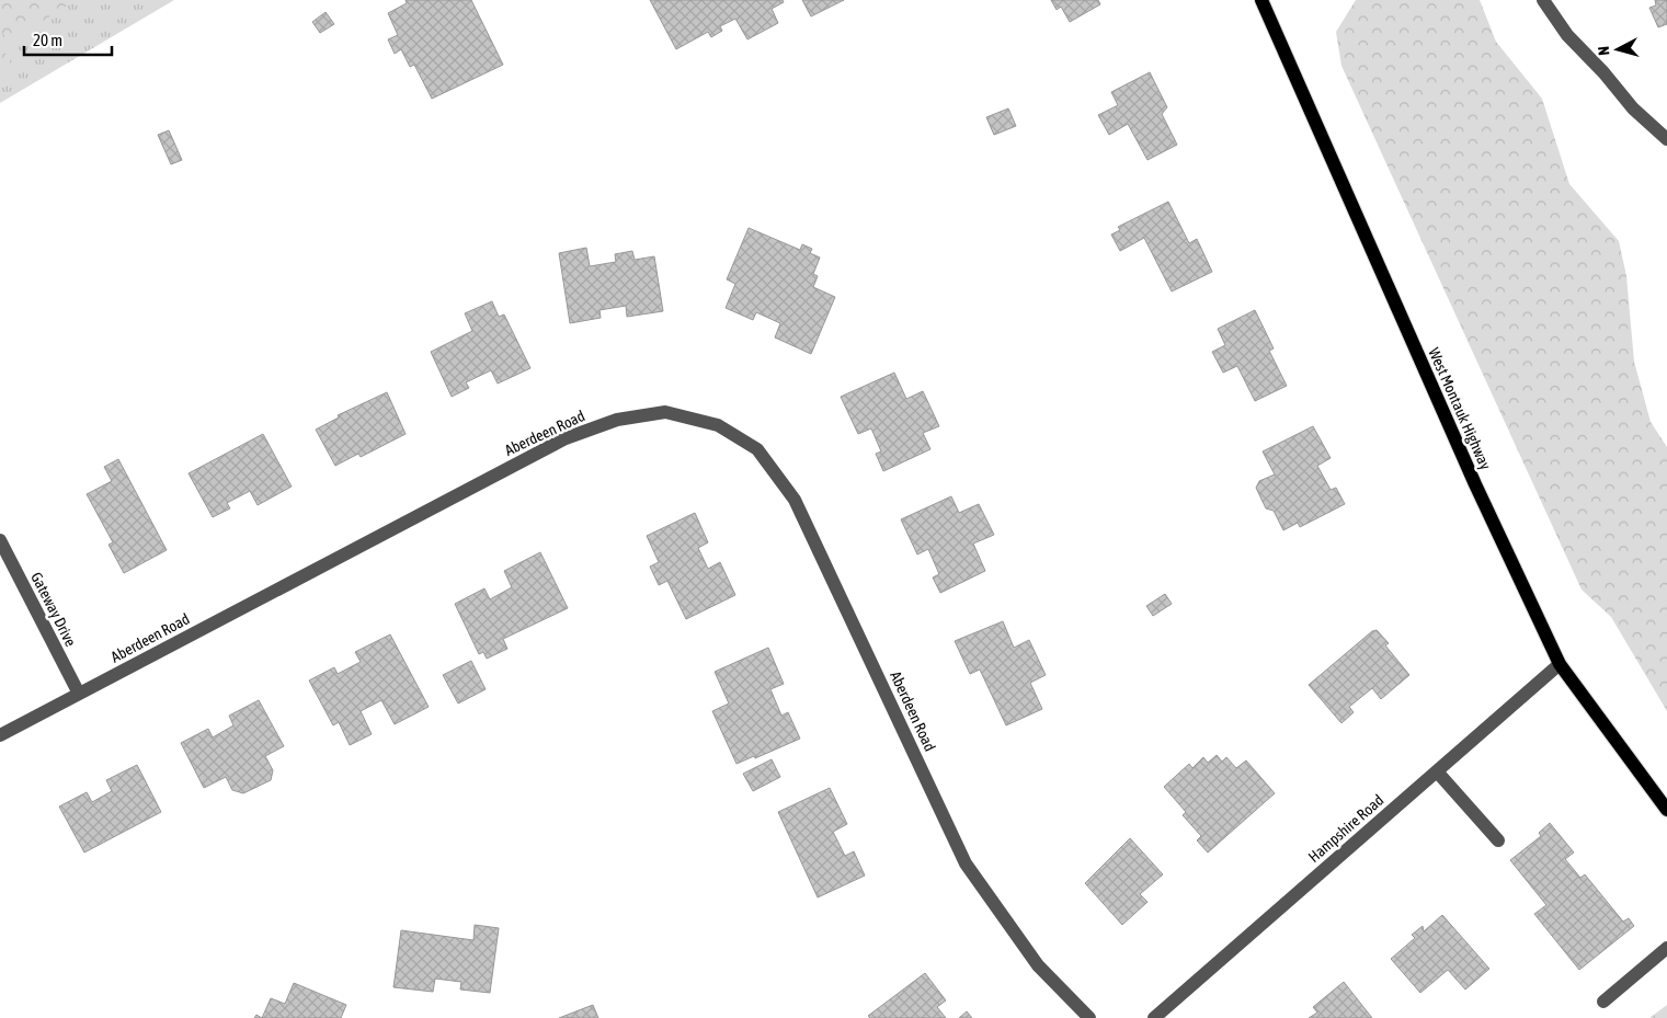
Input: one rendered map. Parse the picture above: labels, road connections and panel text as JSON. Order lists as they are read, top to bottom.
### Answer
{
  "streets": {
    "main road": ["West Montauk Highway"],
    "street": ["Aberdeen Road", "Gateway Drive", "Hampshire Road"]
  },
  "crossings": [
    ["West Montauk Highway", "Hampshire Road"],
    ["Aberdeen Road", "Gateway Drive"]
  ],
  "scale_bar": "20 m",
  "north": "left"
}
